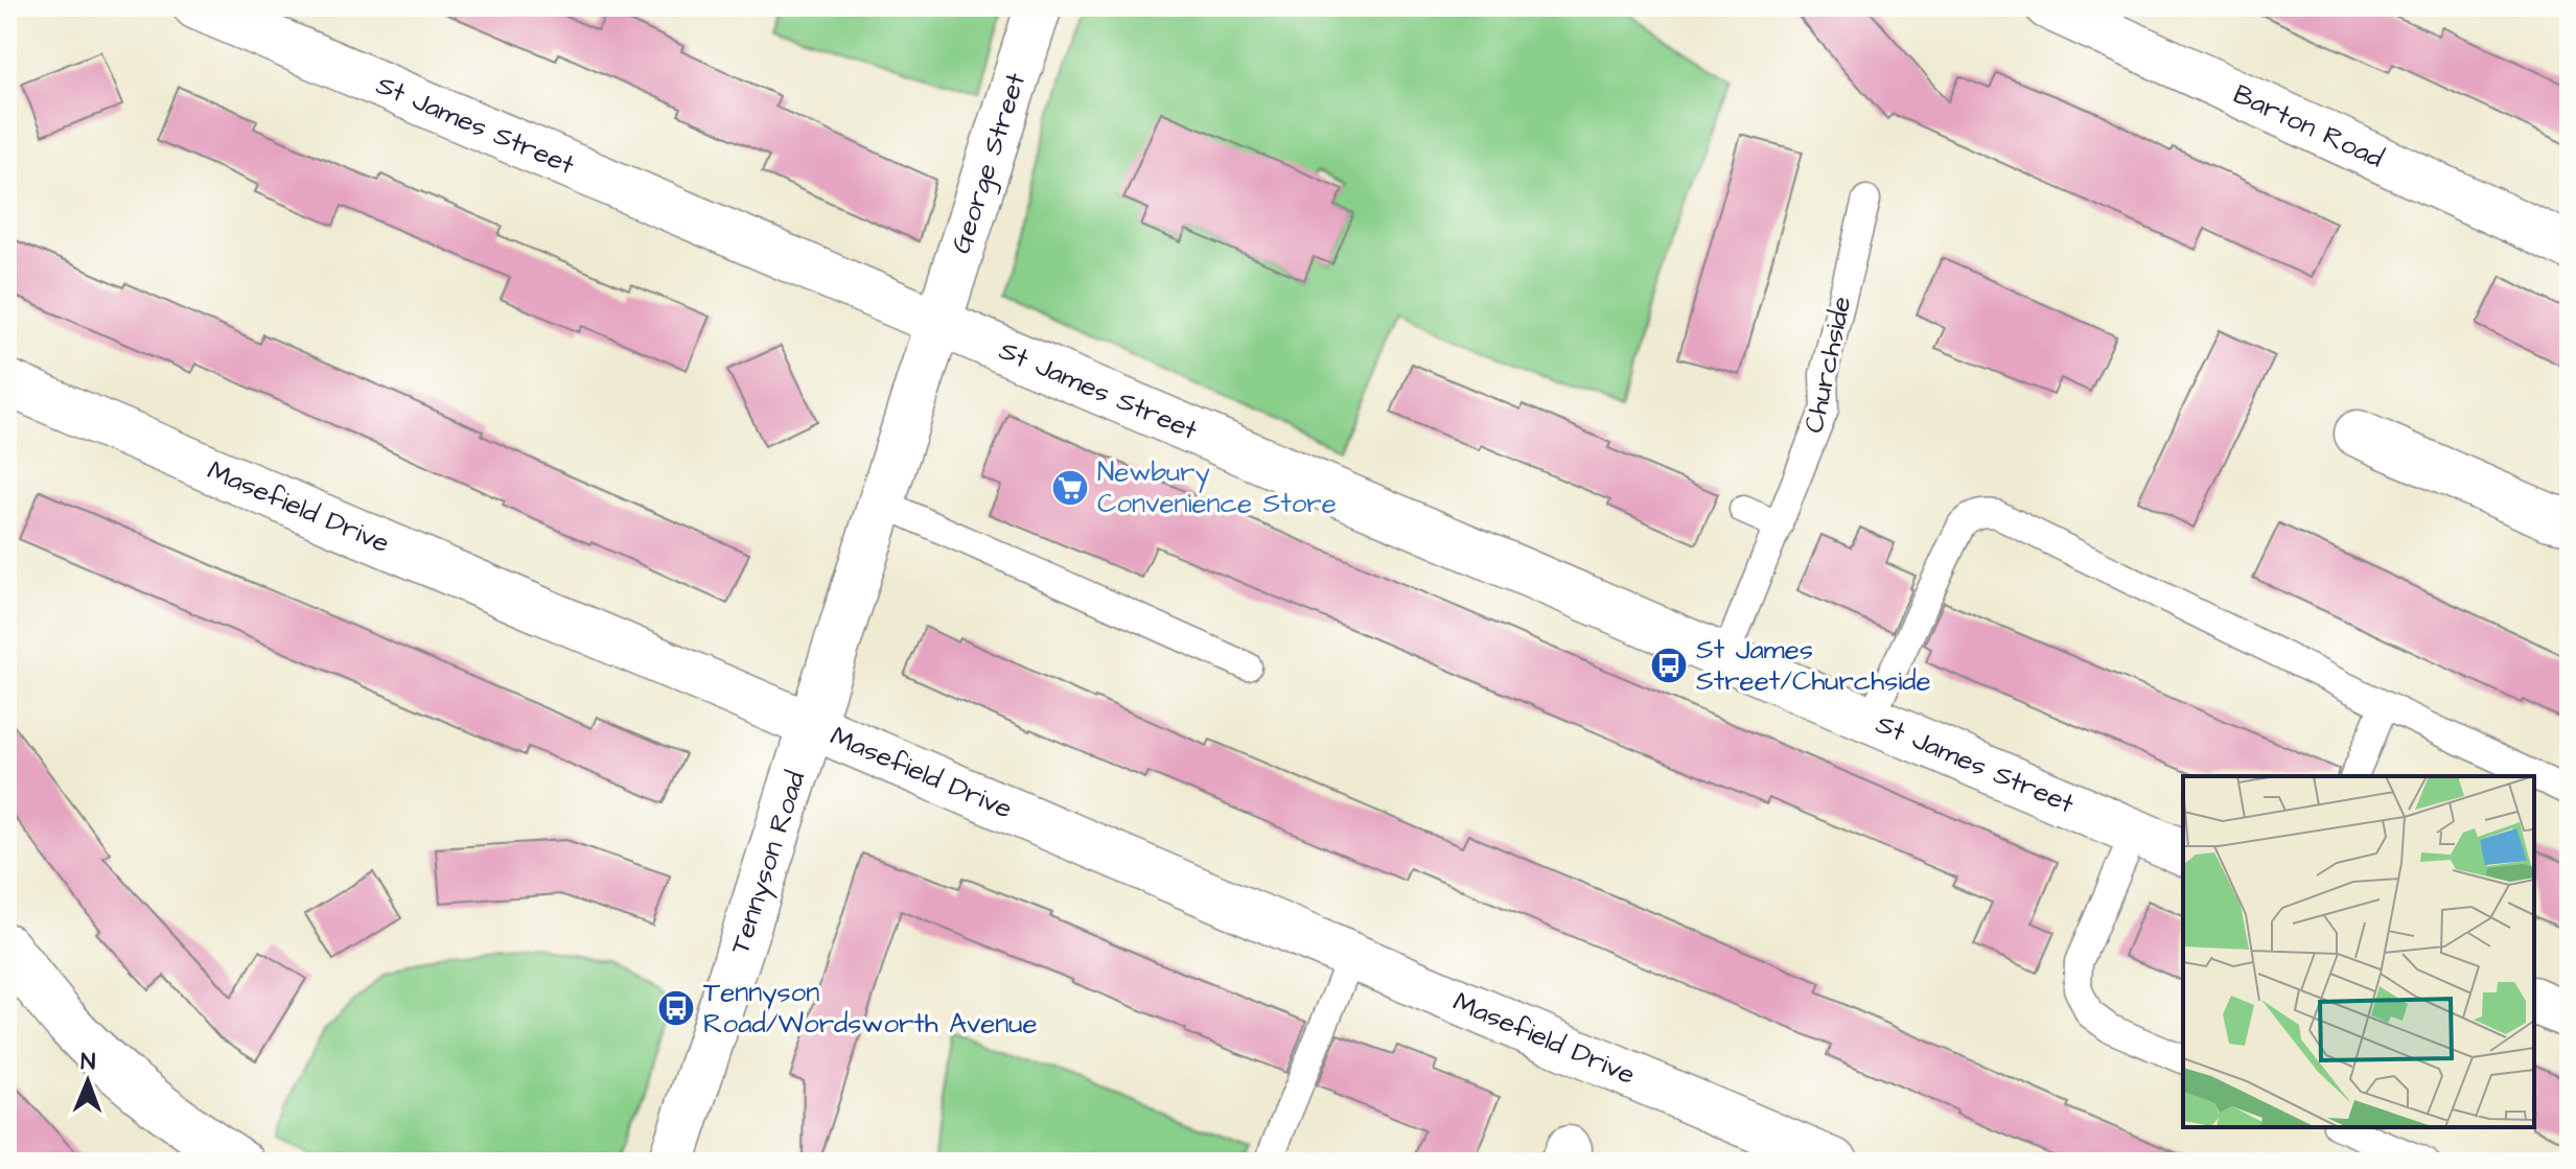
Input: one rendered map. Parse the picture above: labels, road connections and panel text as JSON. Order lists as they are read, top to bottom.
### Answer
{
  "streets": {
    "street": [
      "St James Street",
      "Barton Road",
      "George Street",
      "Masefield Drive",
      "Tennyson Road"
    ],
    "lane": ["Churchside"]
  },
  "crossings": [
    ["St James Street", "George Street"],
    ["St James Street", "Churchside"],
    ["St James Street", "Tennyson Road"],
    ["George Street", "Tennyson Road"],
    ["Masefield Drive", "Tennyson Road"]
  ],
  "places": {
    "supermarket": ["Newbury Convenience Store"],
    "bus stop": ["St James Street/Churchside", "Tennyson Road/Wordsworth Avenue"]
  },
  "north": "top"
}
